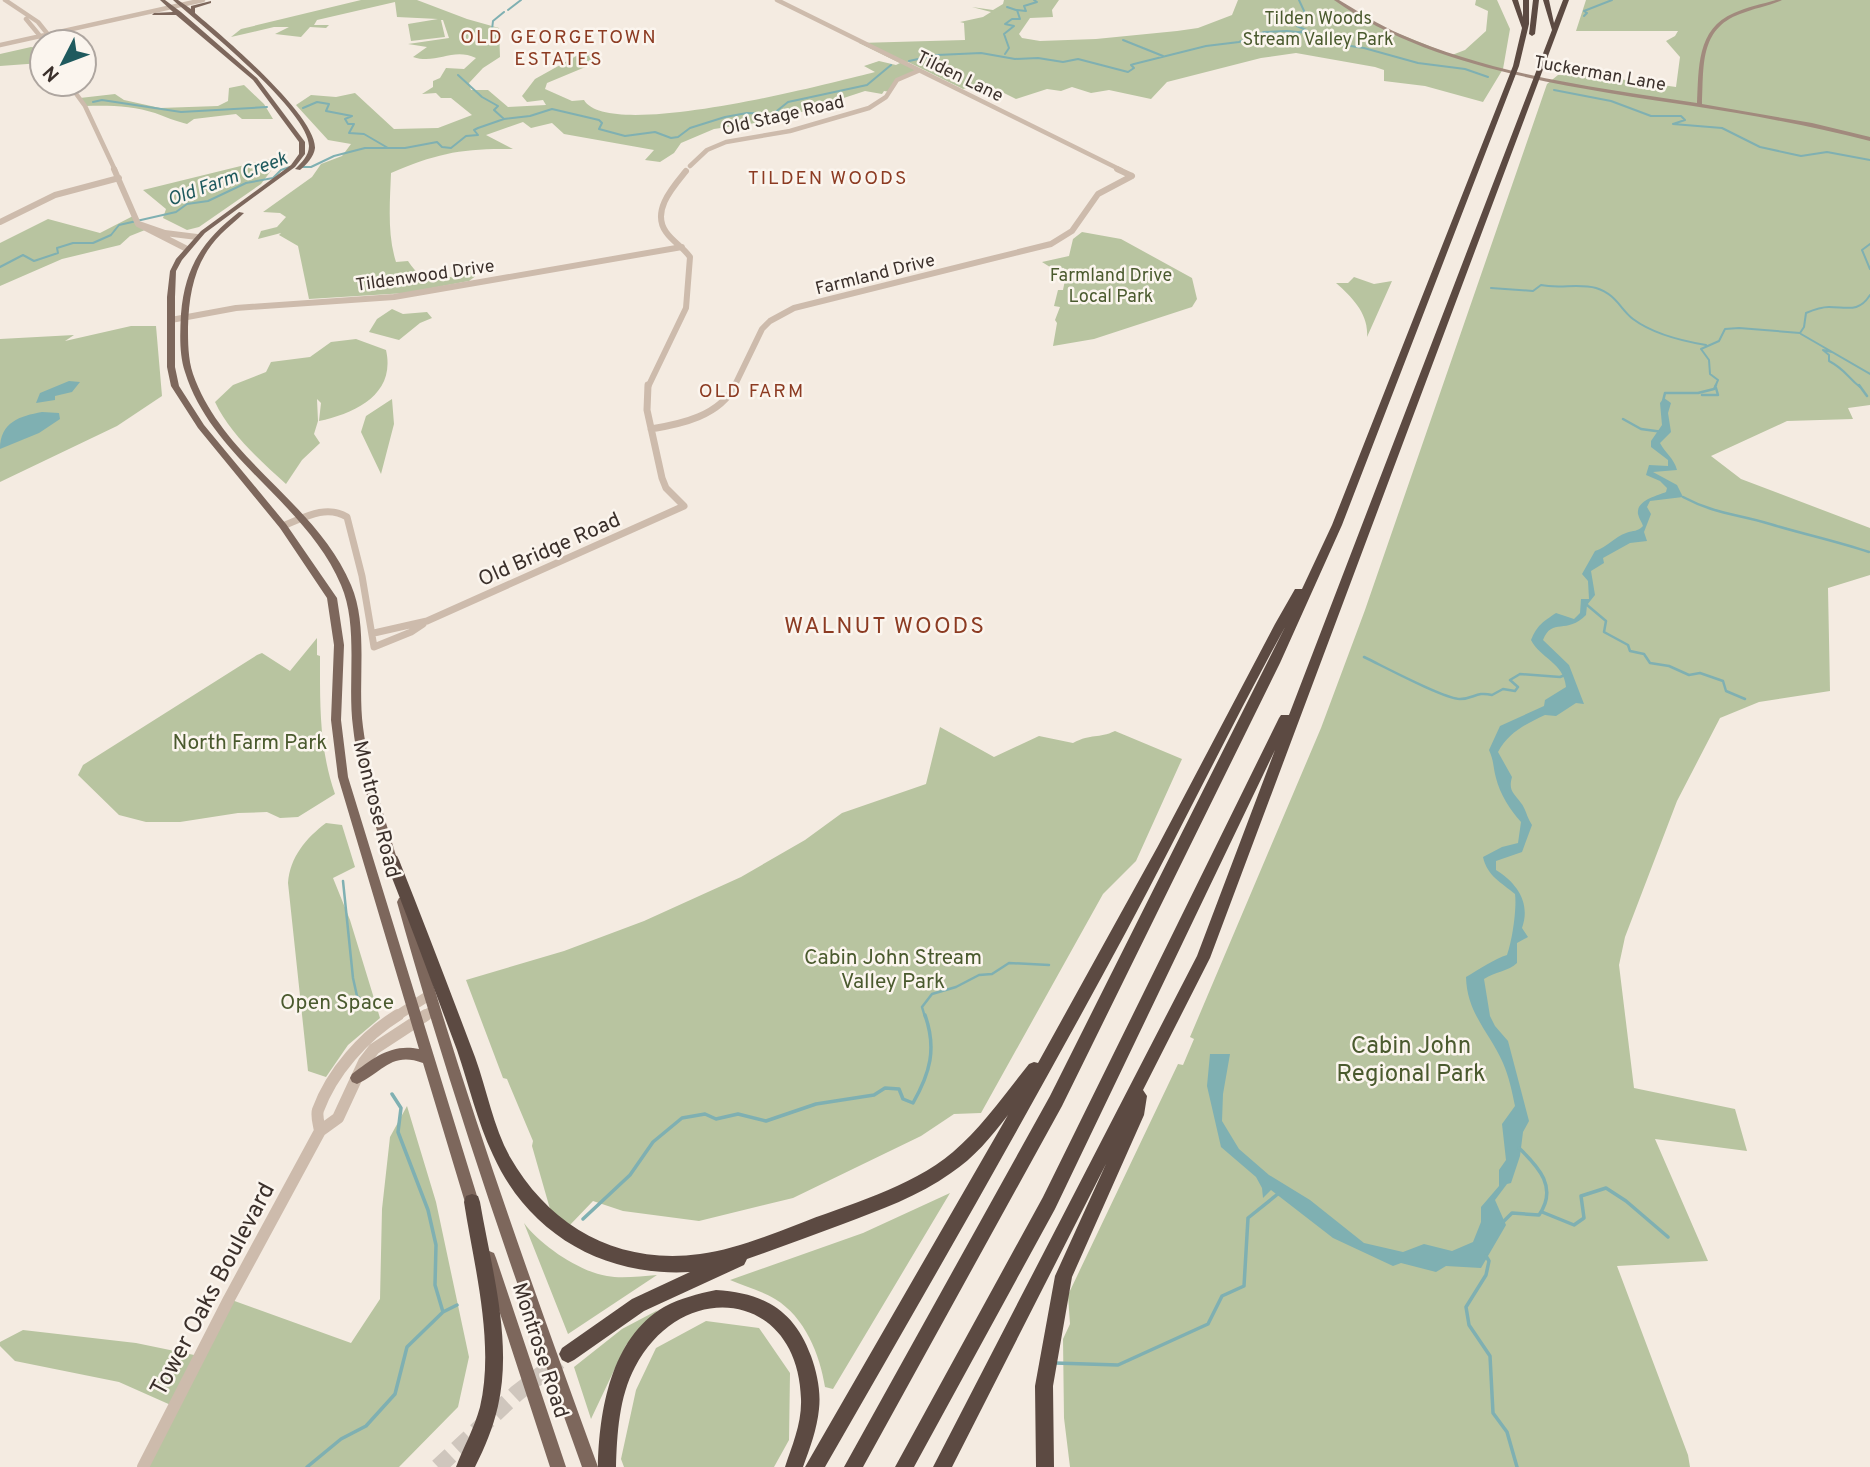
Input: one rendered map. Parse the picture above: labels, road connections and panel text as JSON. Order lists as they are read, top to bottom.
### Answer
{
  "streets": {
    "main road": ["Tuckerman Lane", "Montrose Road"],
    "street": [
      "Tilden Lane",
      "Old Stage Road",
      "Farmland Drive",
      "Tildenwood Drive",
      "Old Bridge Road",
      "Tower Oaks Boulevard"
    ]
  },
  "crossings": [
    ["Tilden Lane", "Old Stage Road"],
    ["Tilden Lane", "Farmland Drive"],
    ["Old Stage Road", "Farmland Drive"],
    ["Old Stage Road", "Tildenwood Drive"],
    ["Old Stage Road", "Old Bridge Road"],
    ["Tildenwood Drive", "Montrose Road"],
    ["Montrose Road", "Tower Oaks Boulevard"]
  ],
  "districts": [
    "OLD GEORGETOWN ESTATES",
    "TILDEN WOODS",
    "OLD FARM",
    "WALNUT WOODS"
  ],
  "water": ["Old Farm Creek"],
  "parks": [
    "Tilden Woods Stream Valley Park",
    "Farmland Drive Local Park",
    "North Farm Park",
    "Cabin John Stream Valley Park",
    "Open Space",
    "Cabin John Regional Park"
  ],
  "north": "bottom left"
}
